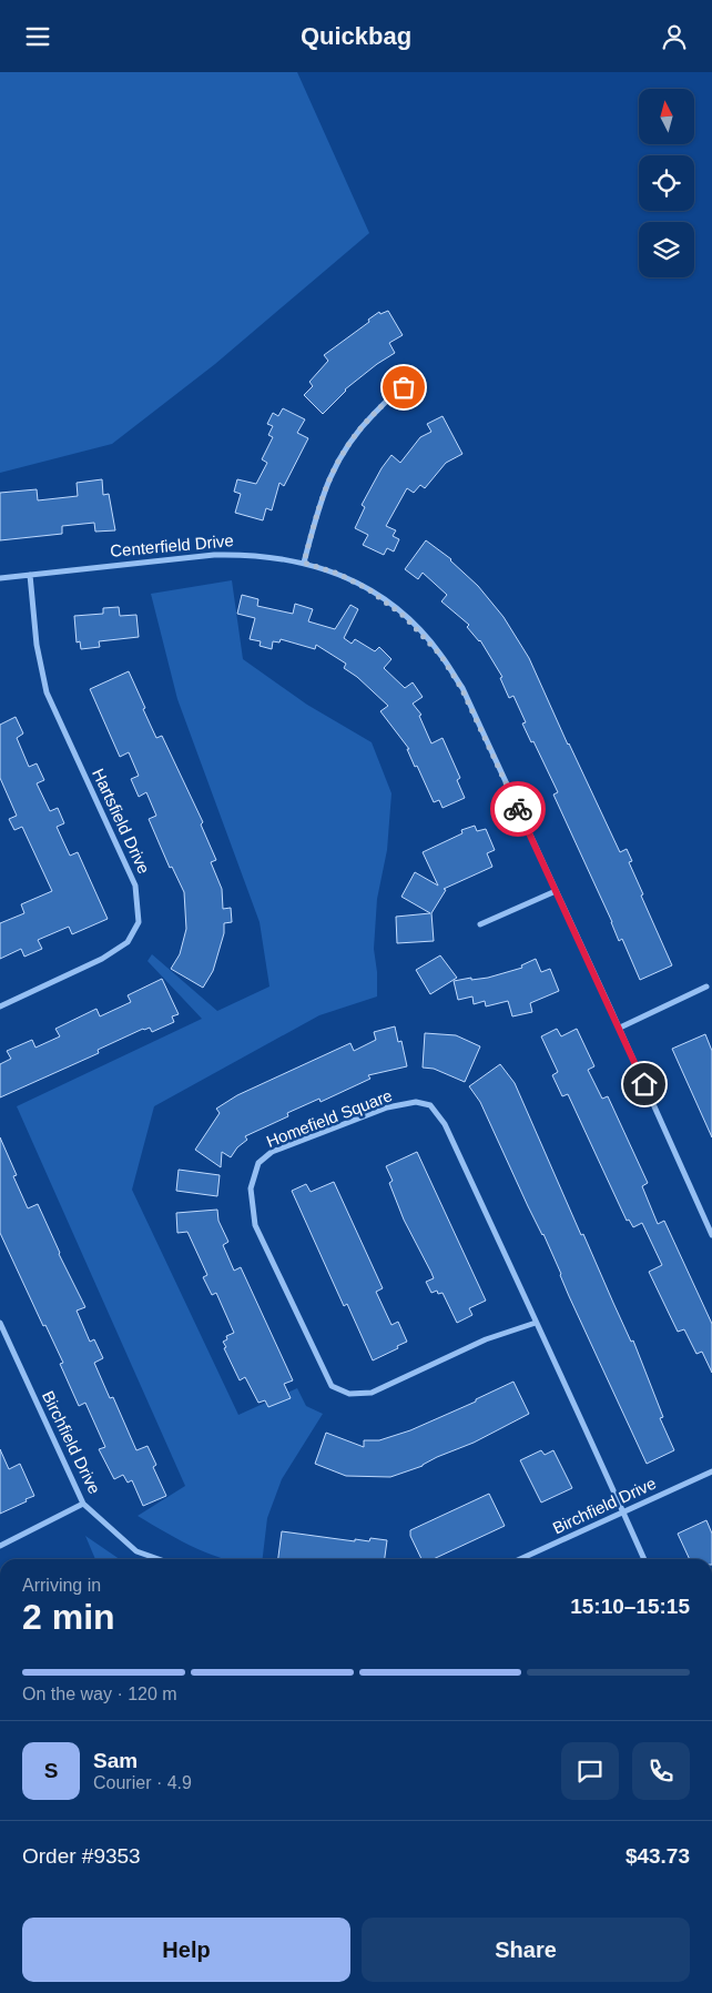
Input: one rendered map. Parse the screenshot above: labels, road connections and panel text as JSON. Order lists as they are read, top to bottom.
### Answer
{
  "streets": {
    "street": [
      "Centerfield Drive",
      "Hartsfield Drive",
      "Homefield Square",
      "Birchfield Drive"
    ]
  },
  "crossings": [
    ["Centerfield Drive", "Hartsfield Drive"],
    ["Homefield Square", "Birchfield Drive"]
  ],
  "north": "top",
  "page": {
    "header": "Quickbag",
    "heading": ["2 min", "Arriving in", "15:10–15:15"],
    "panel": [
      "Sam",
      "Courier · 4.9",
      "Order #9353",
      "$43.73"
    ],
    "bar": "On the way · 120 m",
    "round": "S",
    "buttons": ["Help", "Share"]
  }
}
